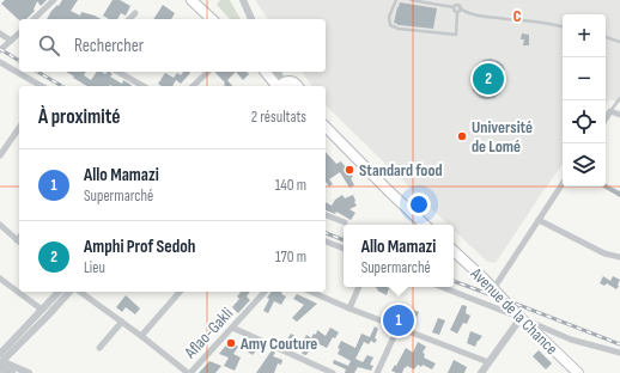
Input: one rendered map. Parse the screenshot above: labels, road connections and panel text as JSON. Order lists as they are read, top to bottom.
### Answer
{
  "streets": {
    "main road": ["Avenue de la Chance"],
    "street": ["Aflao-Gakli"]
  },
  "places": ["Université de Lomé", "Standard food", "Amy Couture"],
  "page": {
    "map_buttons": ["+", "−"],
    "search": "Rechercher",
    "pins": ["2", "1"],
    "heading": ["À proximité", "2 résultats"],
    "list": [
      {
        "mark": "1",
        "name": "Allo Mamazi",
        "note": "Supermarché",
        "value": "140 m"
      },
      {
        "mark": "2",
        "name": "Amphi Prof Sedoh",
        "note": "Lieu",
        "value": "170 m"
      }
    ],
    "popup": ["Allo Mamazi", "Supermarché"]
  },
  "grid": {
    "columns": ["C"]
  }
}
